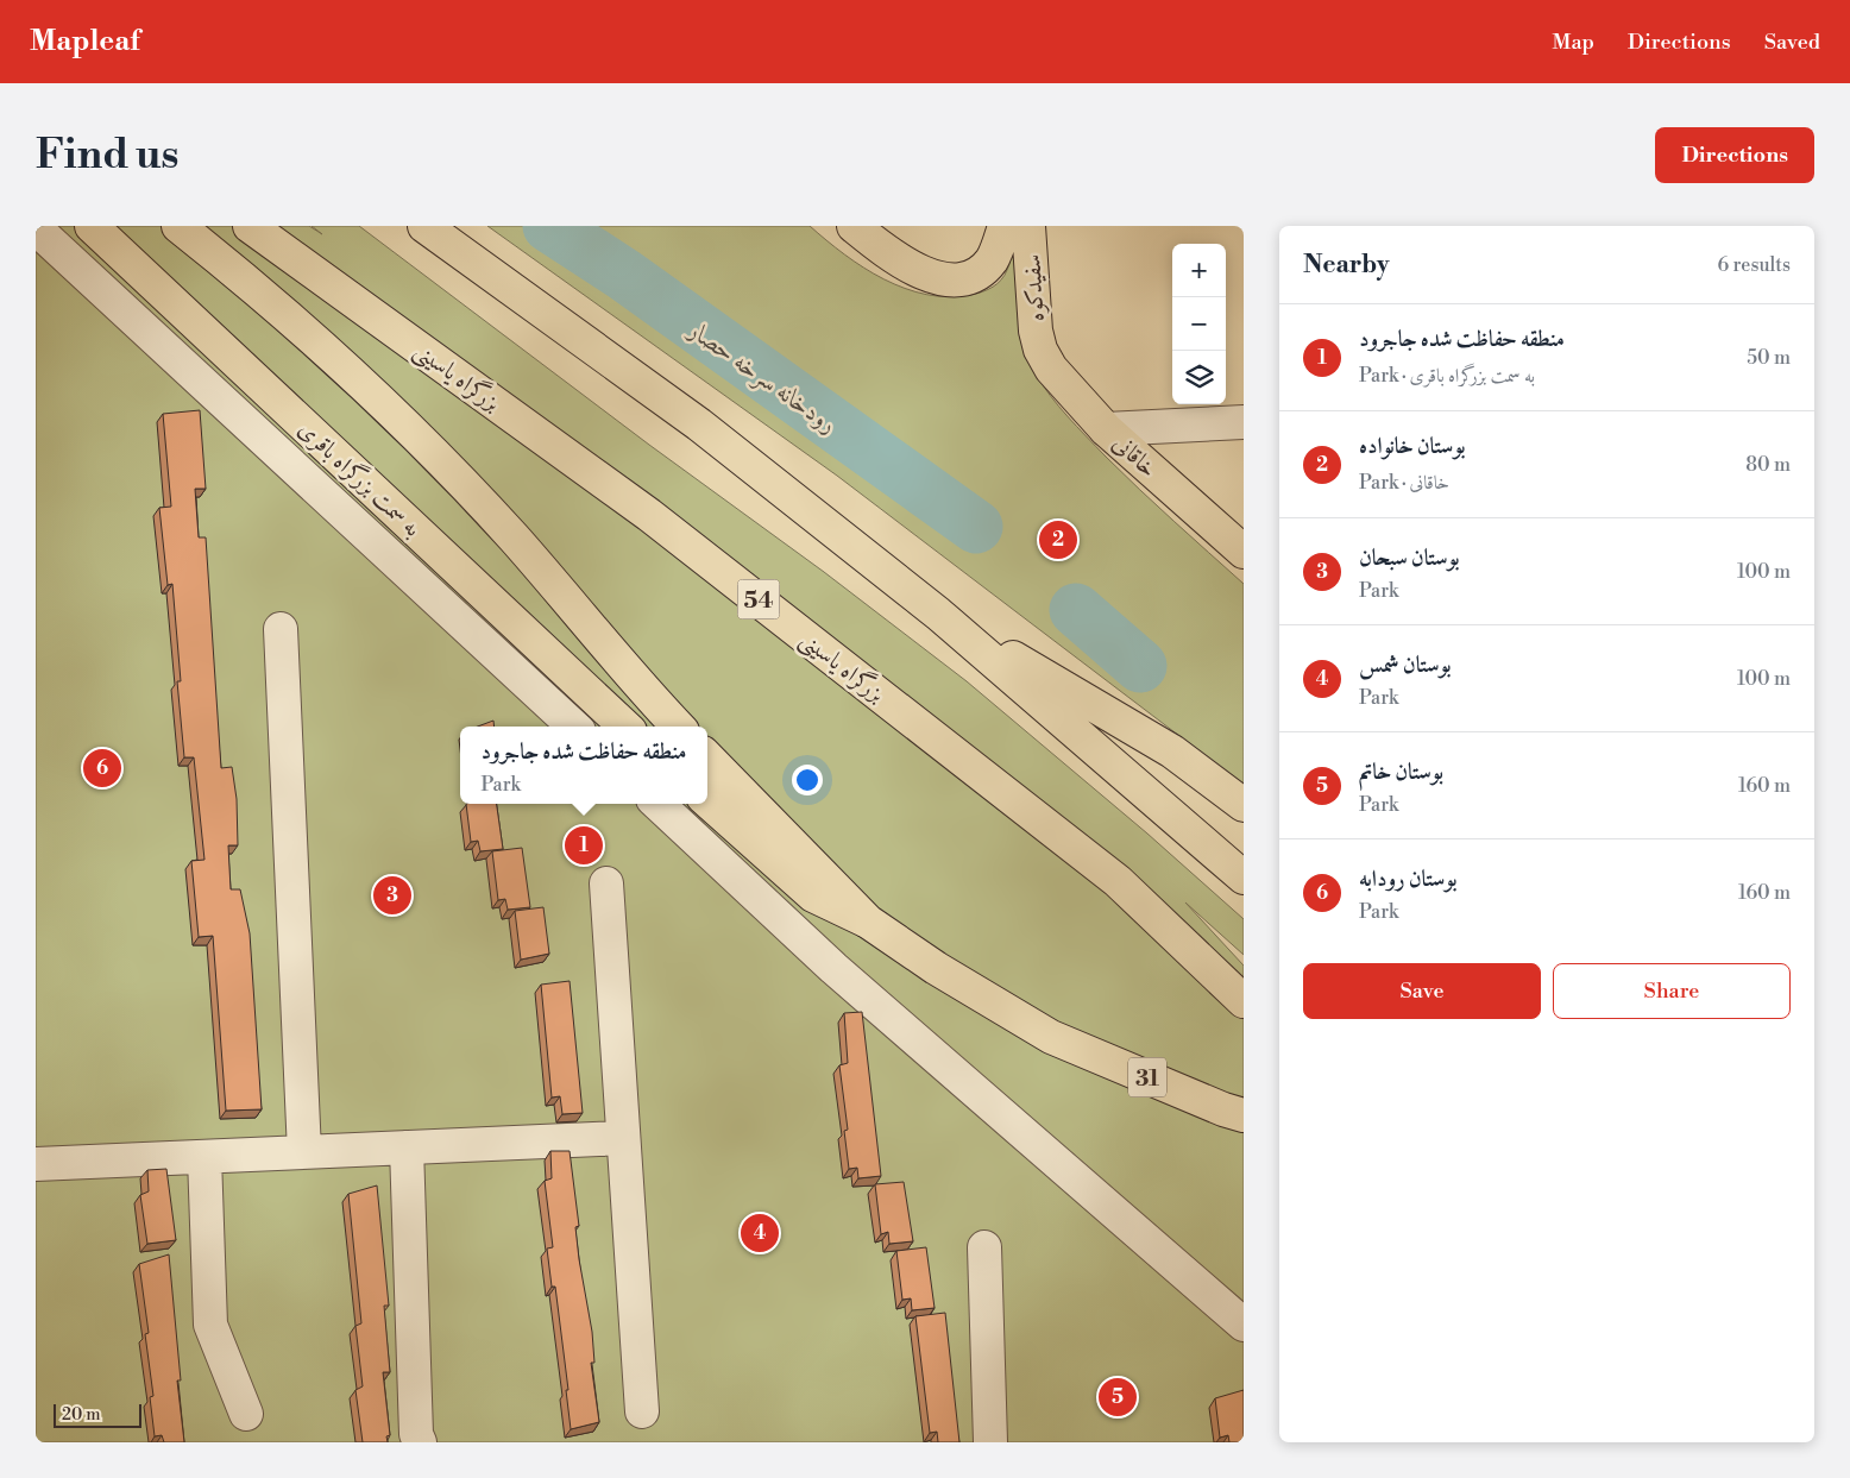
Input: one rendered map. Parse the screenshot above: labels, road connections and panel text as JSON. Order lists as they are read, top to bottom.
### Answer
{
  "streets": {
    "main road": [
      "سفیدکوه",
      "بزرگراه یاسینی",
      "خاقانی",
      "به سمت بزرگراه باقری",
      "54",
      "31"
    ]
  },
  "crossings": [
    ["سفیدکوه", "خاقانی"]
  ],
  "water": ["رودخانه سرخه حصار"],
  "scale_bar": "20 m",
  "page": {
    "header": "Mapleaf",
    "nav": ["Map", "Directions", "Saved"],
    "buttons": [
      "Directions",
      ["Save", "Share"]
    ],
    "title": "Find us",
    "heading": ["Nearby", "6 results"],
    "map_buttons": ["+", "−"],
    "list": [
      {
        "mark": "1",
        "name": "منطقه حفاظت شده جاجرود",
        "note": "Park · به سمت بزرگراه باقری",
        "value": "50 m"
      },
      {
        "mark": "2",
        "name": "بوستان خانواده",
        "note": "Park · خاقانی",
        "value": "80 m"
      },
      {
        "mark": "3",
        "name": "بوستان سبحان",
        "note": "Park",
        "value": "100 m"
      },
      {
        "mark": "4",
        "name": "بوستان شمس",
        "note": "Park",
        "value": "100 m"
      },
      {
        "mark": "5",
        "name": "بوستان خاتم",
        "note": "Park",
        "value": "160 m"
      },
      {
        "mark": "6",
        "name": "بوستان رودابه",
        "note": "Park",
        "value": "160 m"
      }
    ],
    "pins": [
      "2",
      "6",
      "1",
      "3",
      "4",
      "5"
    ],
    "popup": ["منطقه حفاظت شده جاجرود", "Park"],
    "scale": "20 m"
  }
}
